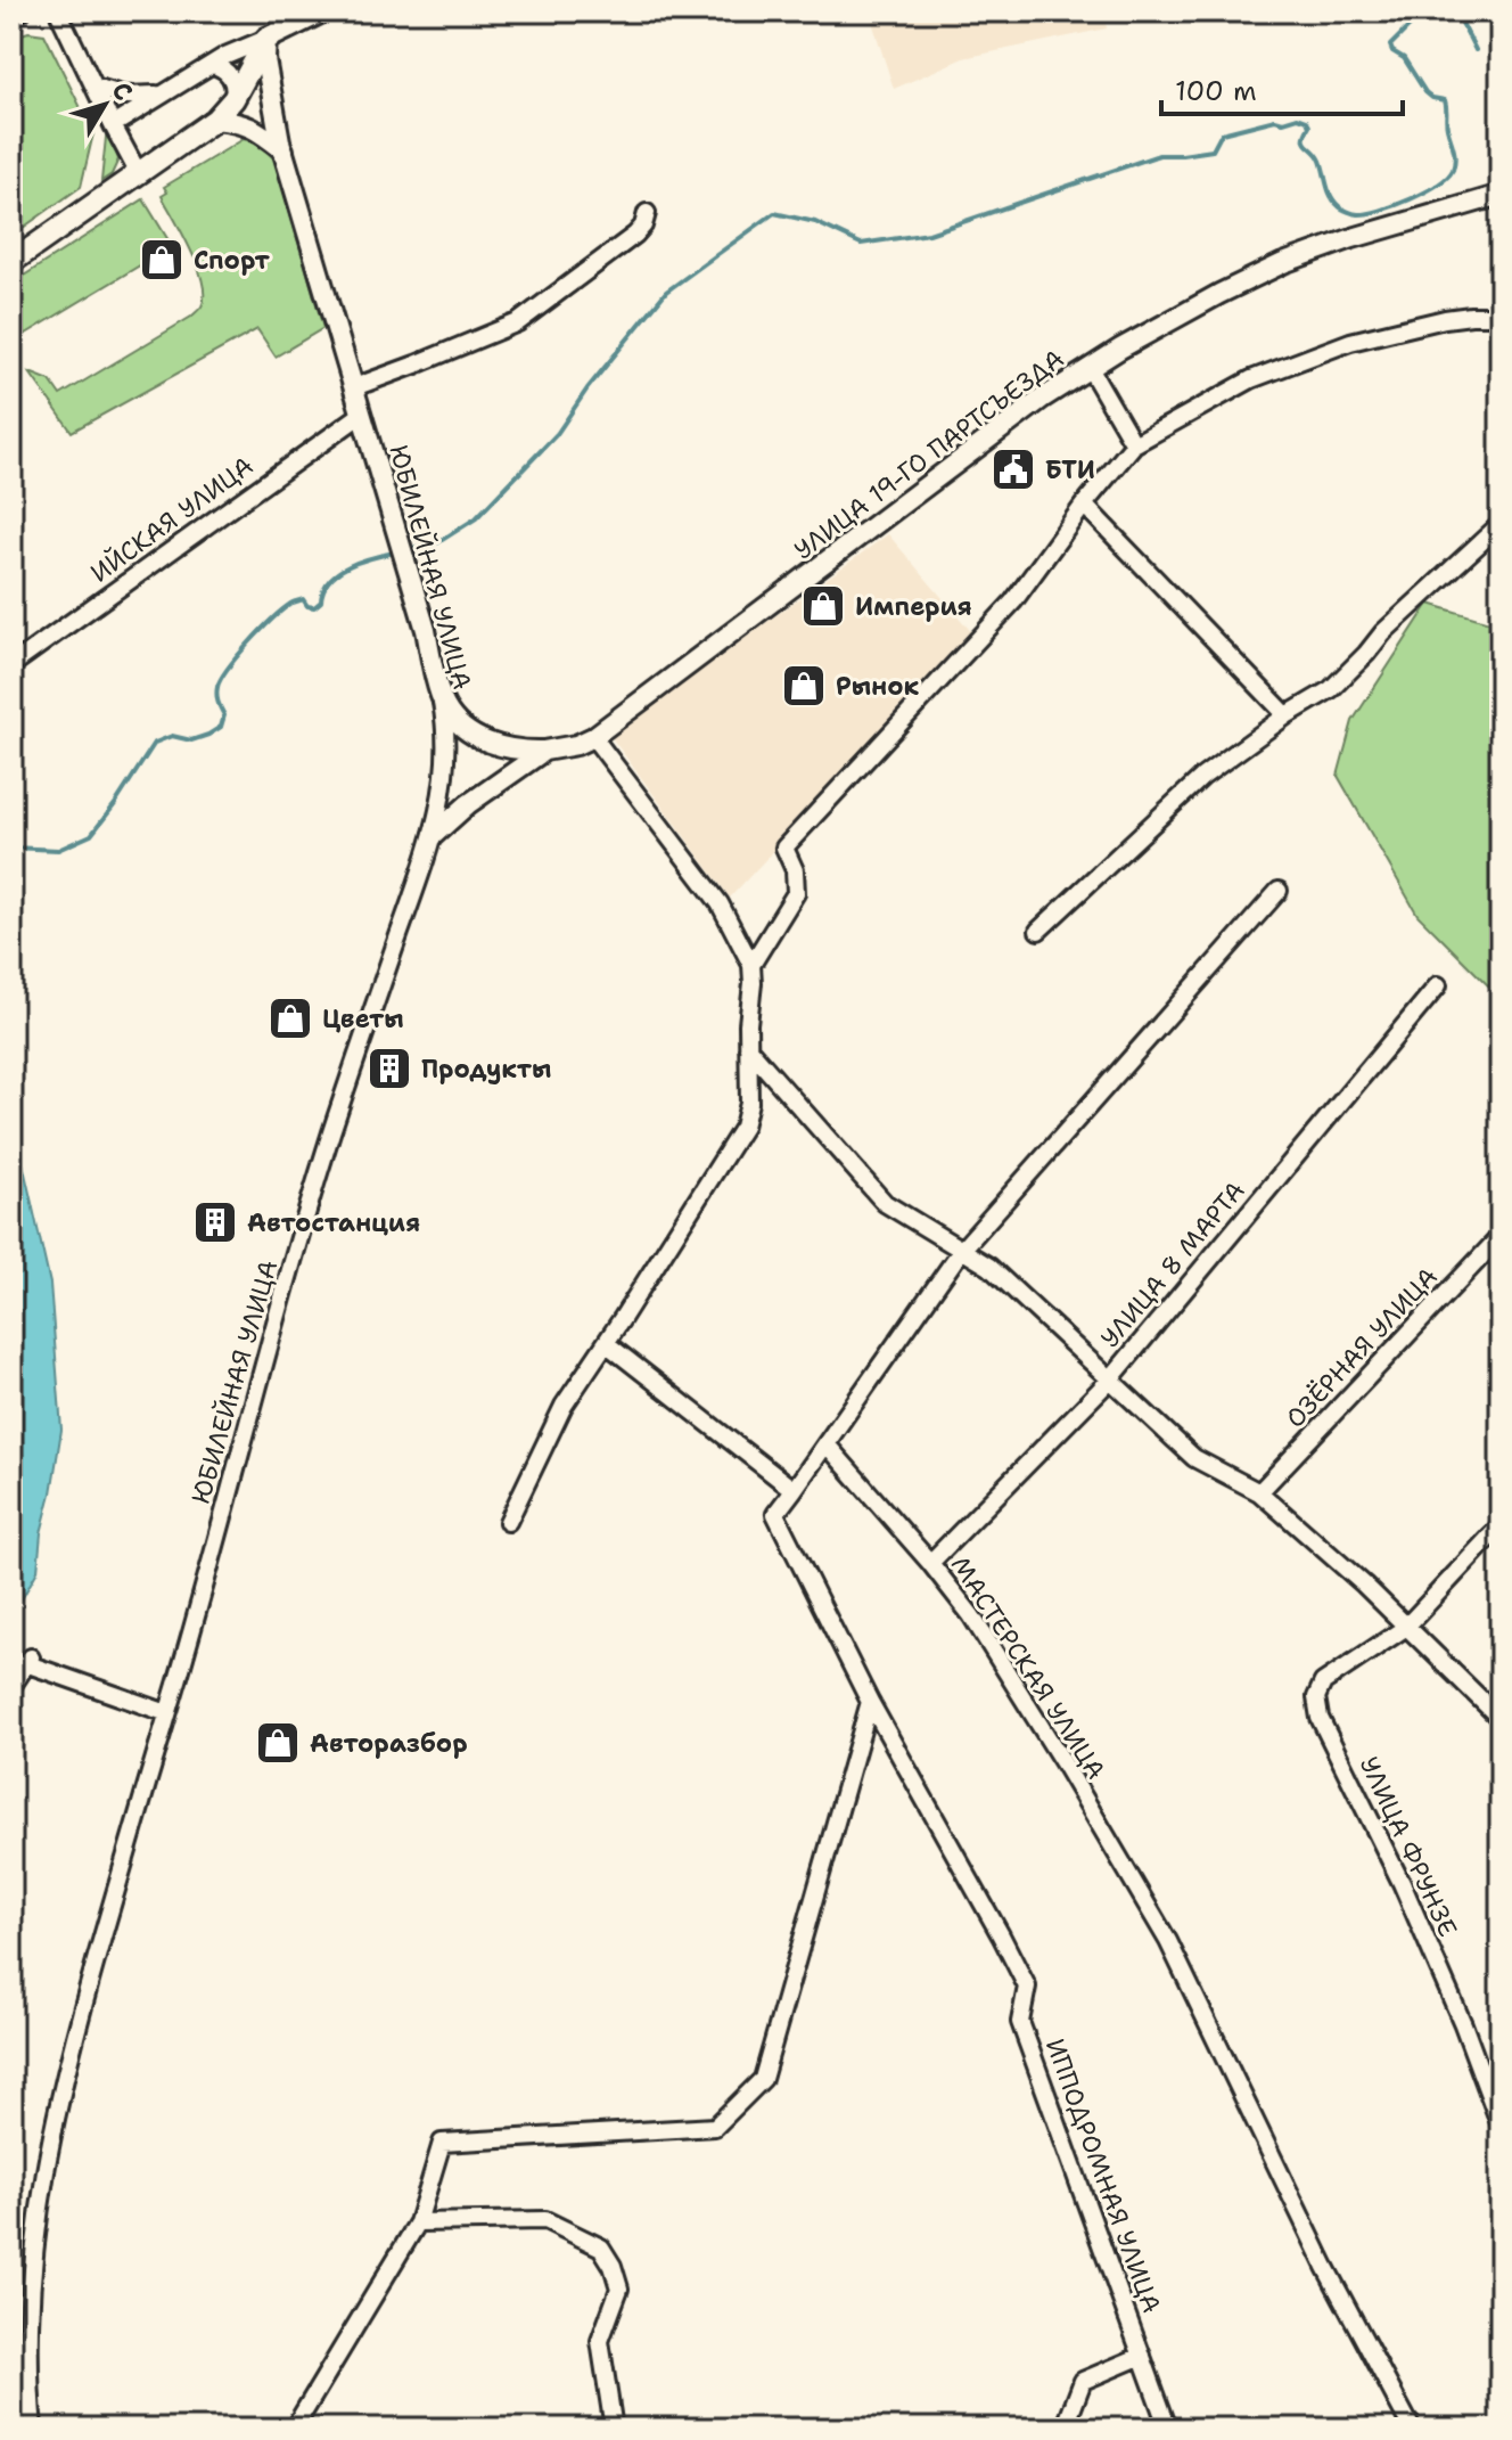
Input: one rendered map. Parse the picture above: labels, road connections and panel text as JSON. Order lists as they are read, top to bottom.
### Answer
{
  "streets": {
    "street": [
      "УЛИЦА 19-ГО ПАРТСЪЕЗДА",
      "ИЙСКАЯ УЛИЦА",
      "ЮБИЛЕЙНАЯ УЛИЦА",
      "УЛИЦА 8 МАРТА",
      "ОЗЁРНАЯ УЛИЦА",
      "МАСТЕРСКАЯ УЛИЦА",
      "УЛИЦА ФРУНЗЕ",
      "ИППОДРОМНАЯ УЛИЦА"
    ]
  },
  "crossings": [
    ["УЛИЦА 19-ГО ПАРТСЪЕЗДА", "ЮБИЛЕЙНАЯ УЛИЦА"],
    ["ИЙСКАЯ УЛИЦА", "ЮБИЛЕЙНАЯ УЛИЦА"],
    ["УЛИЦА 8 МАРТА", "МАСТЕРСКАЯ УЛИЦА"]
  ],
  "places": {
    "shop": [
      "Спорт",
      "Империя",
      "Рынок",
      "Цветы",
      "Авторазбор"
    ],
    "public building": ["БТИ"],
    "building": ["Продукты", "Автостанция"]
  },
  "scale_bar": "100 m",
  "north": "top right"
}
